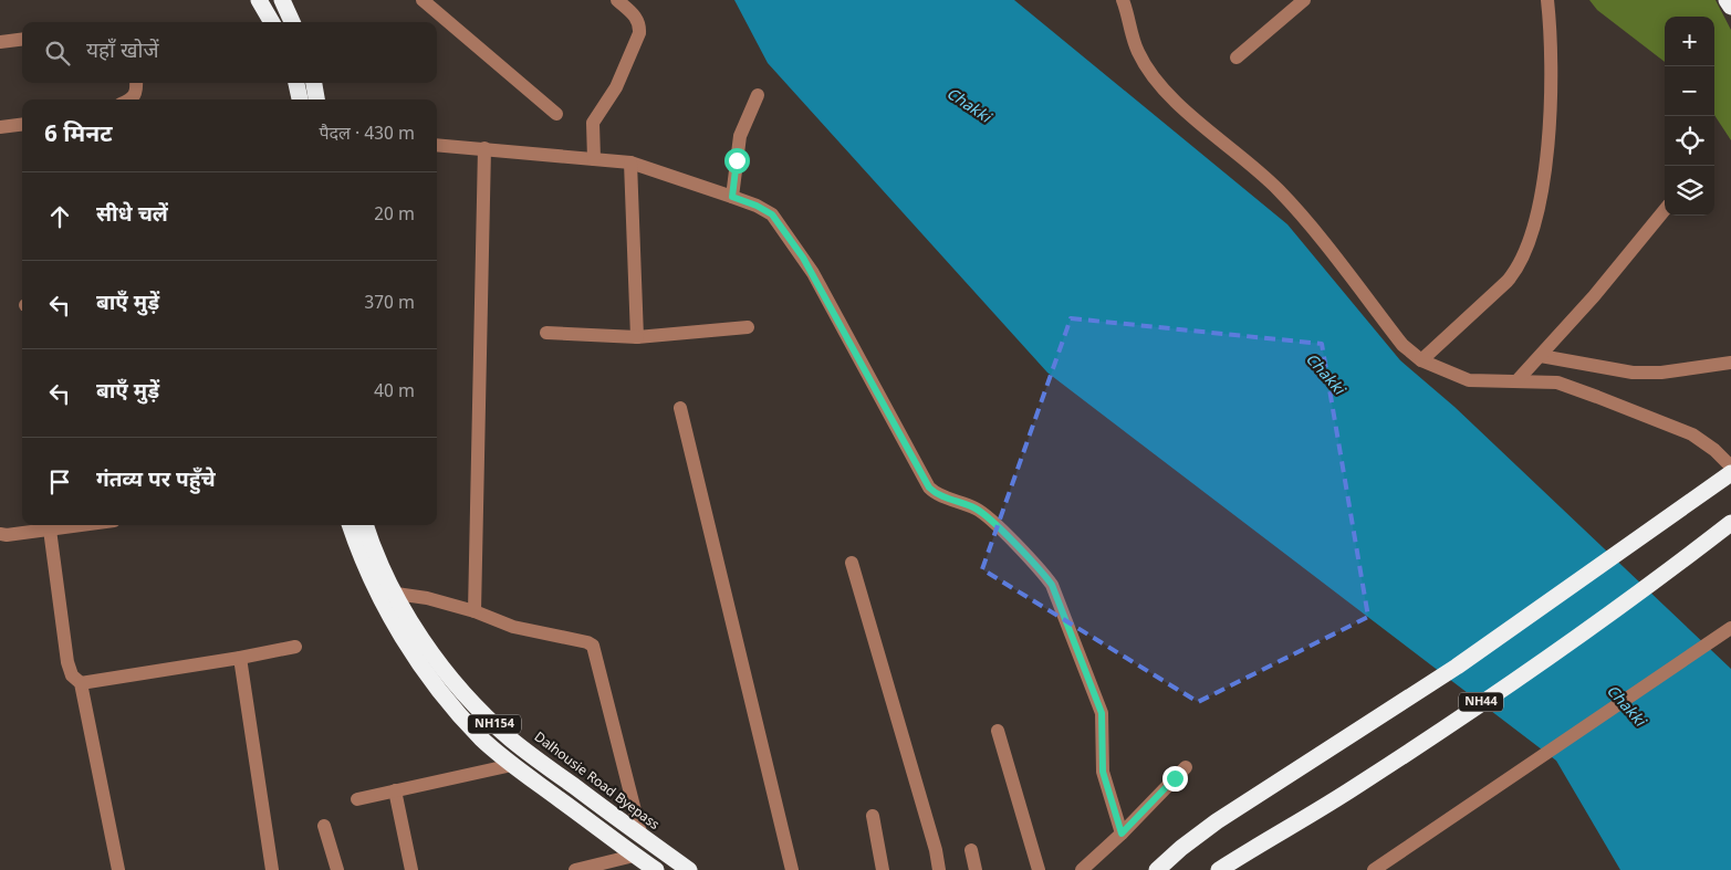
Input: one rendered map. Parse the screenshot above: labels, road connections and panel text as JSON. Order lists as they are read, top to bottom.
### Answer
{
  "streets": {
    "highway": ["NH44", "NH154", "Dalhousie Road Byepass"]
  },
  "water": ["Chakki"],
  "page": {
    "map_buttons": ["+", "−"],
    "search": "यहाँ खोजें",
    "heading": ["6 मिनट", "पैदल · 430 m"],
    "list": [
      ["सीधे चलें", "20 m"],
      ["बाएँ मुड़ें", "370 m"],
      ["बाएँ मुड़ें", "40 m"],
      "गंतव्य पर पहुँचे"
    ]
  }
}
